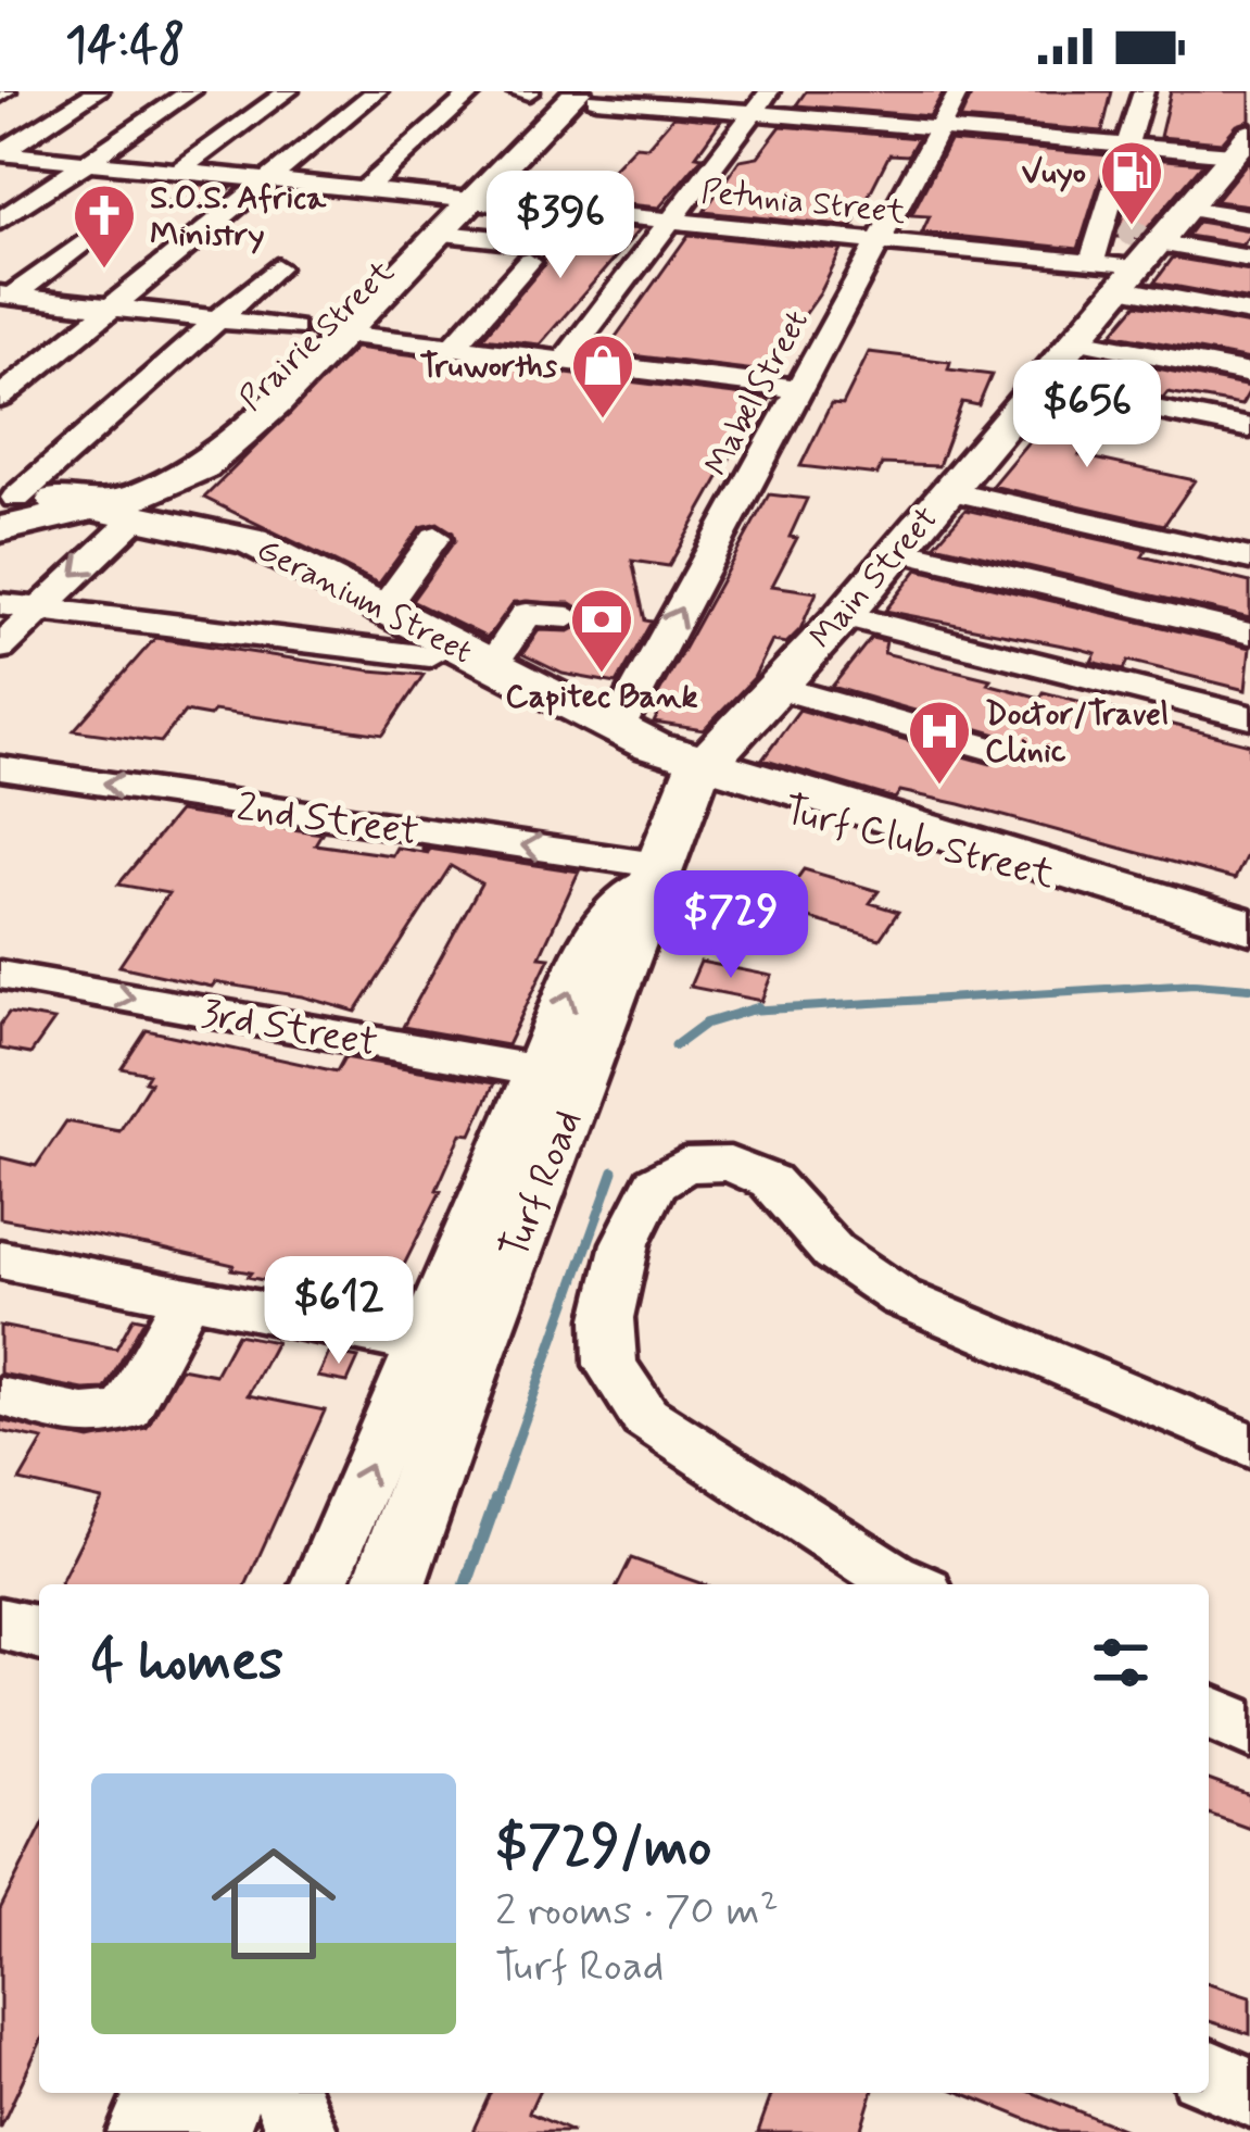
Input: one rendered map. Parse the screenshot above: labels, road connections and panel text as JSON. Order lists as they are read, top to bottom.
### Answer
{
  "streets": {
    "main road": [
      "Prairie Street",
      "Main Street",
      "Geranium Street",
      "Turf Club Street",
      "Turf Road"
    ],
    "street": [
      "Petunia Street",
      "Mabel Street",
      "2nd Street",
      "3rd Street"
    ]
  },
  "crossings": [
    ["Petunia Street", "Prairie Street"],
    ["Petunia Street", "Mabel Street"],
    ["Petunia Street", "Main Street"],
    ["Prairie Street", "Geranium Street"],
    ["Mabel Street", "Geranium Street"],
    ["Main Street", "Geranium Street"],
    ["Main Street", "Turf Club Street"],
    ["Main Street", "Turf Road"],
    ["Geranium Street", "Turf Club Street"],
    ["Geranium Street", "Turf Road"],
    ["2nd Street", "Turf Road"],
    ["Turf Club Street", "Turf Road"],
    ["3rd Street", "Turf Road"]
  ],
  "places": {
    "fuel station": ["Vuyo"],
    "church": ["S.O.S. Africa Ministry"],
    "shop": ["Truworths"],
    "bank": ["Capitec Bank"],
    "hospital": ["Doctor/Travel Clinic"]
  },
  "page": {
    "status": "14:48",
    "price": [
      "$396",
      "$656",
      "$729",
      "$612"
    ],
    "heading": "4 homes",
    "list": [
      {
        "name": "$729/mo",
        "note": "2 rooms · 70 m² · Turf Road"
      }
    ]
  }
}
